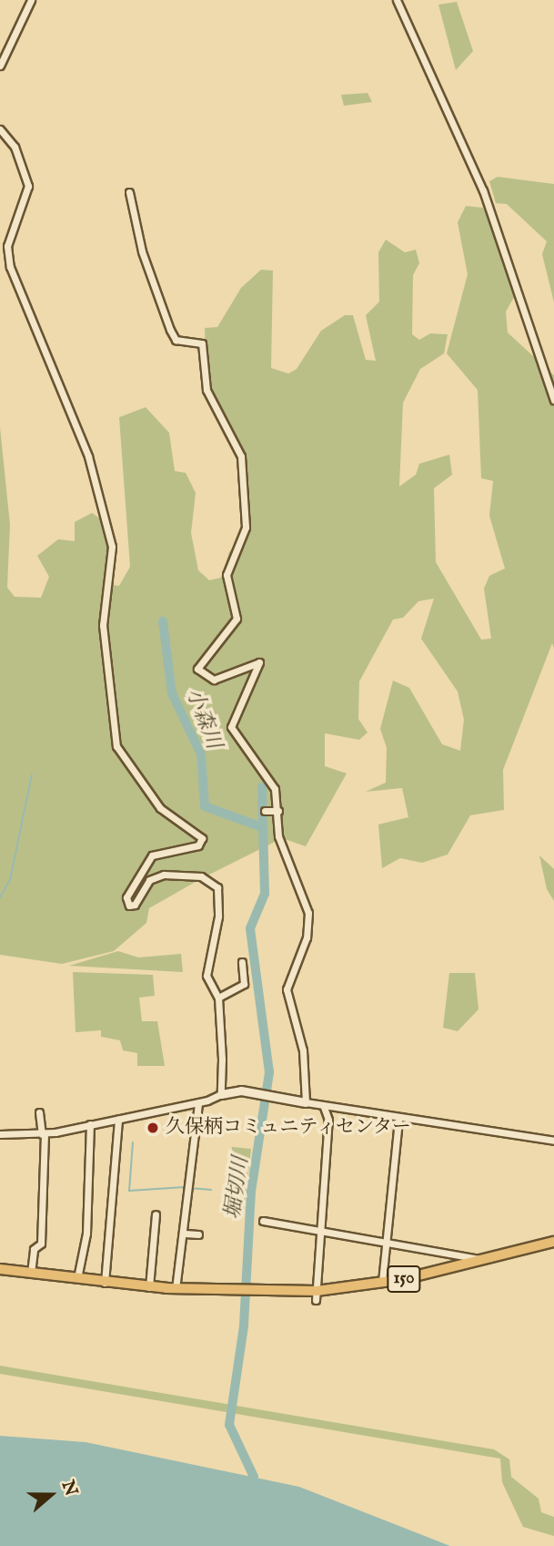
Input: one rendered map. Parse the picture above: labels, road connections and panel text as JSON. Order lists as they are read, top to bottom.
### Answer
{
  "streets": {
    "highway": ["150"]
  },
  "water": ["小森川", "堀切川"],
  "places": ["久保柄コミュニティセンター"],
  "north": "right"
}
